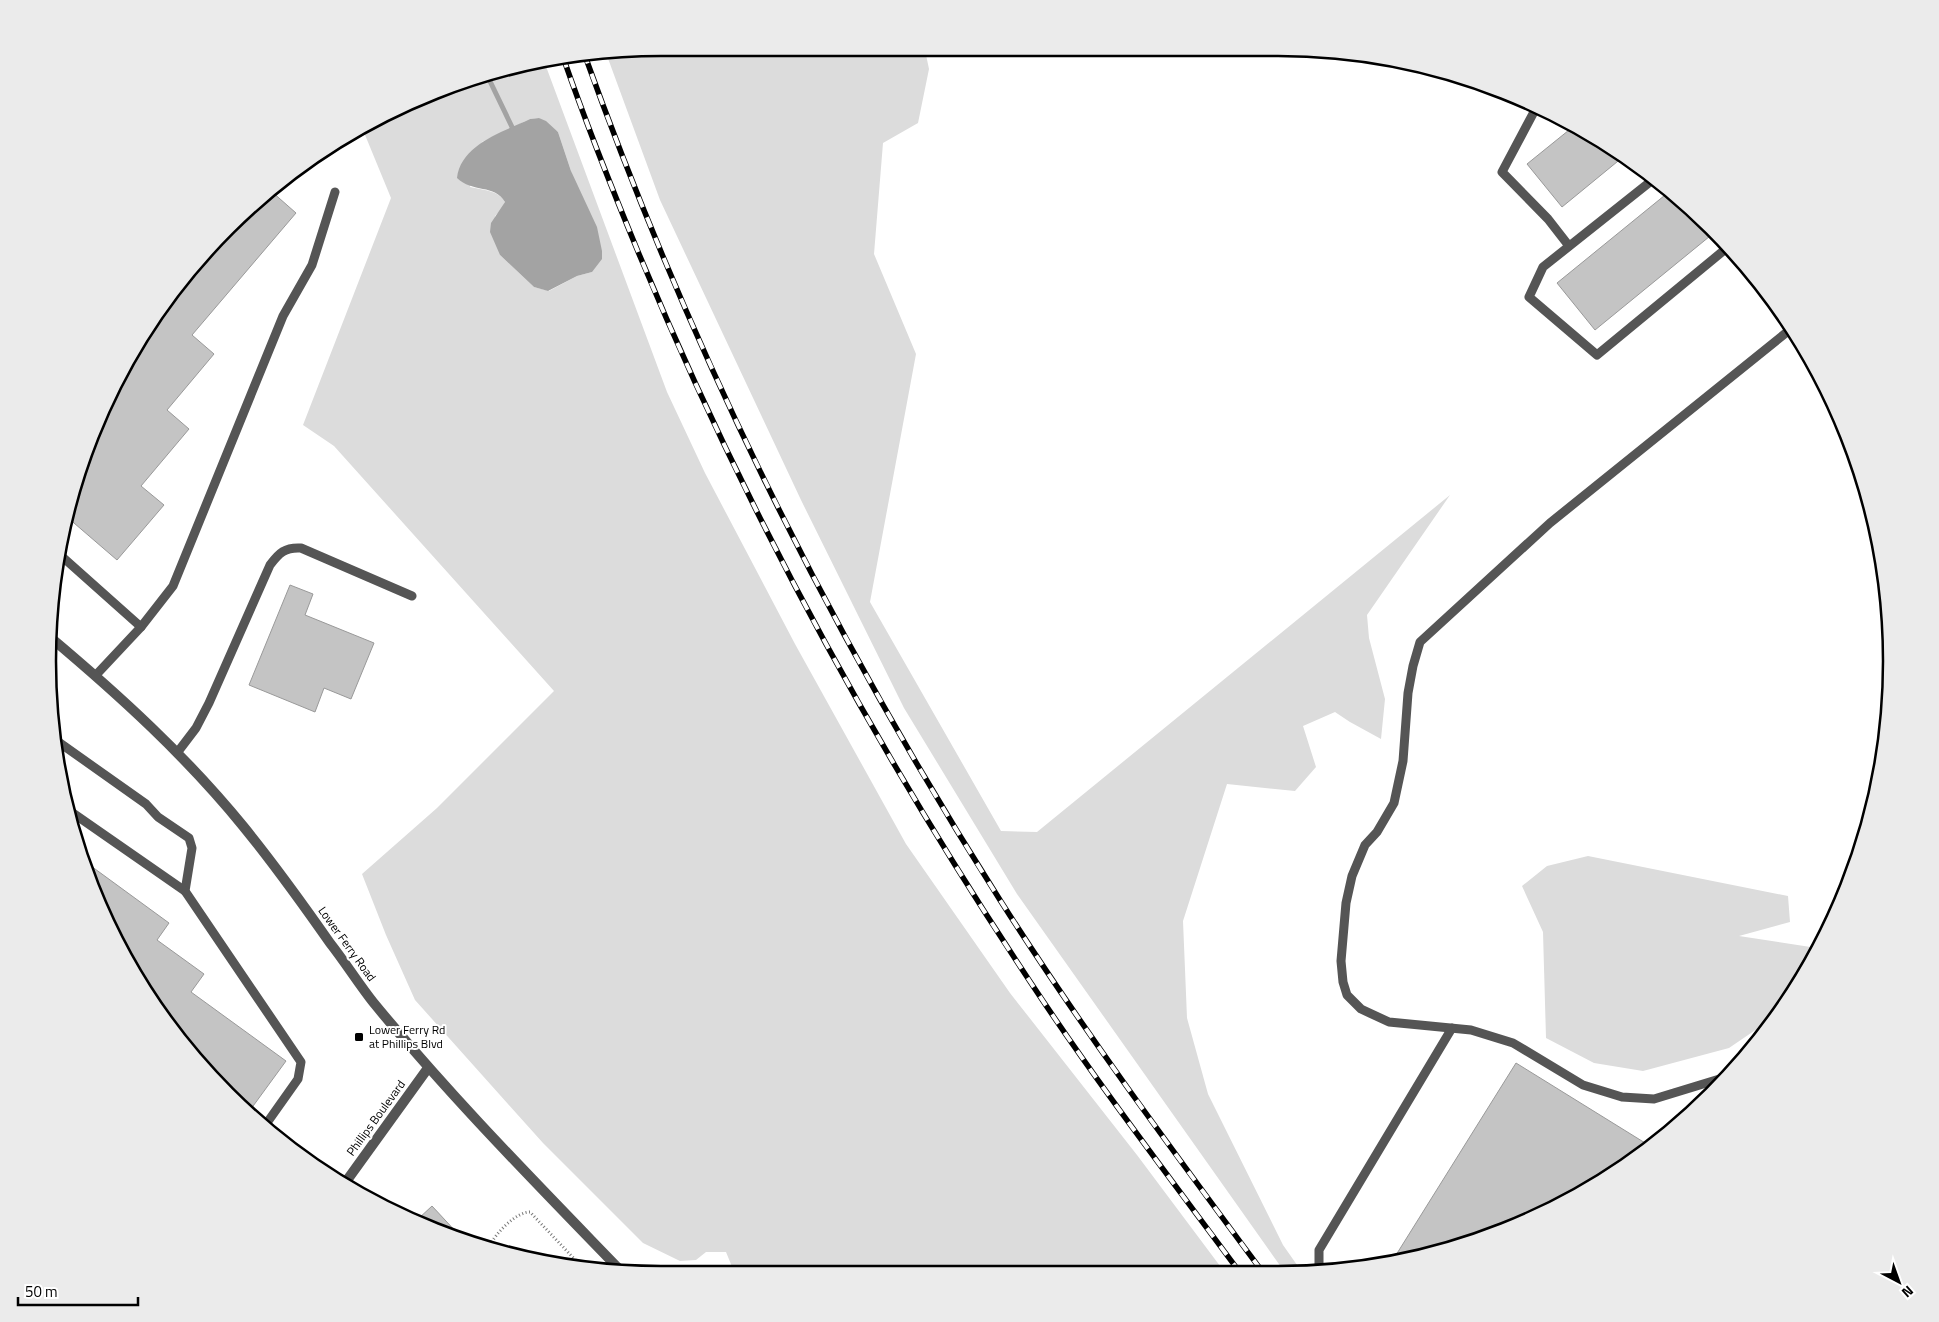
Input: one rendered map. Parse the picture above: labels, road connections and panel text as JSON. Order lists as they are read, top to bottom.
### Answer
{
  "streets": {
    "street": ["Lower Ferry Road", "Phillips Boulevard"]
  },
  "crossings": [
    ["Lower Ferry Road", "Phillips Boulevard"]
  ],
  "places": {
    "transit": ["Lower Ferry Rd at Phillips Blvd"]
  },
  "scale_bar": "50 m",
  "north": "bottom right"
}
